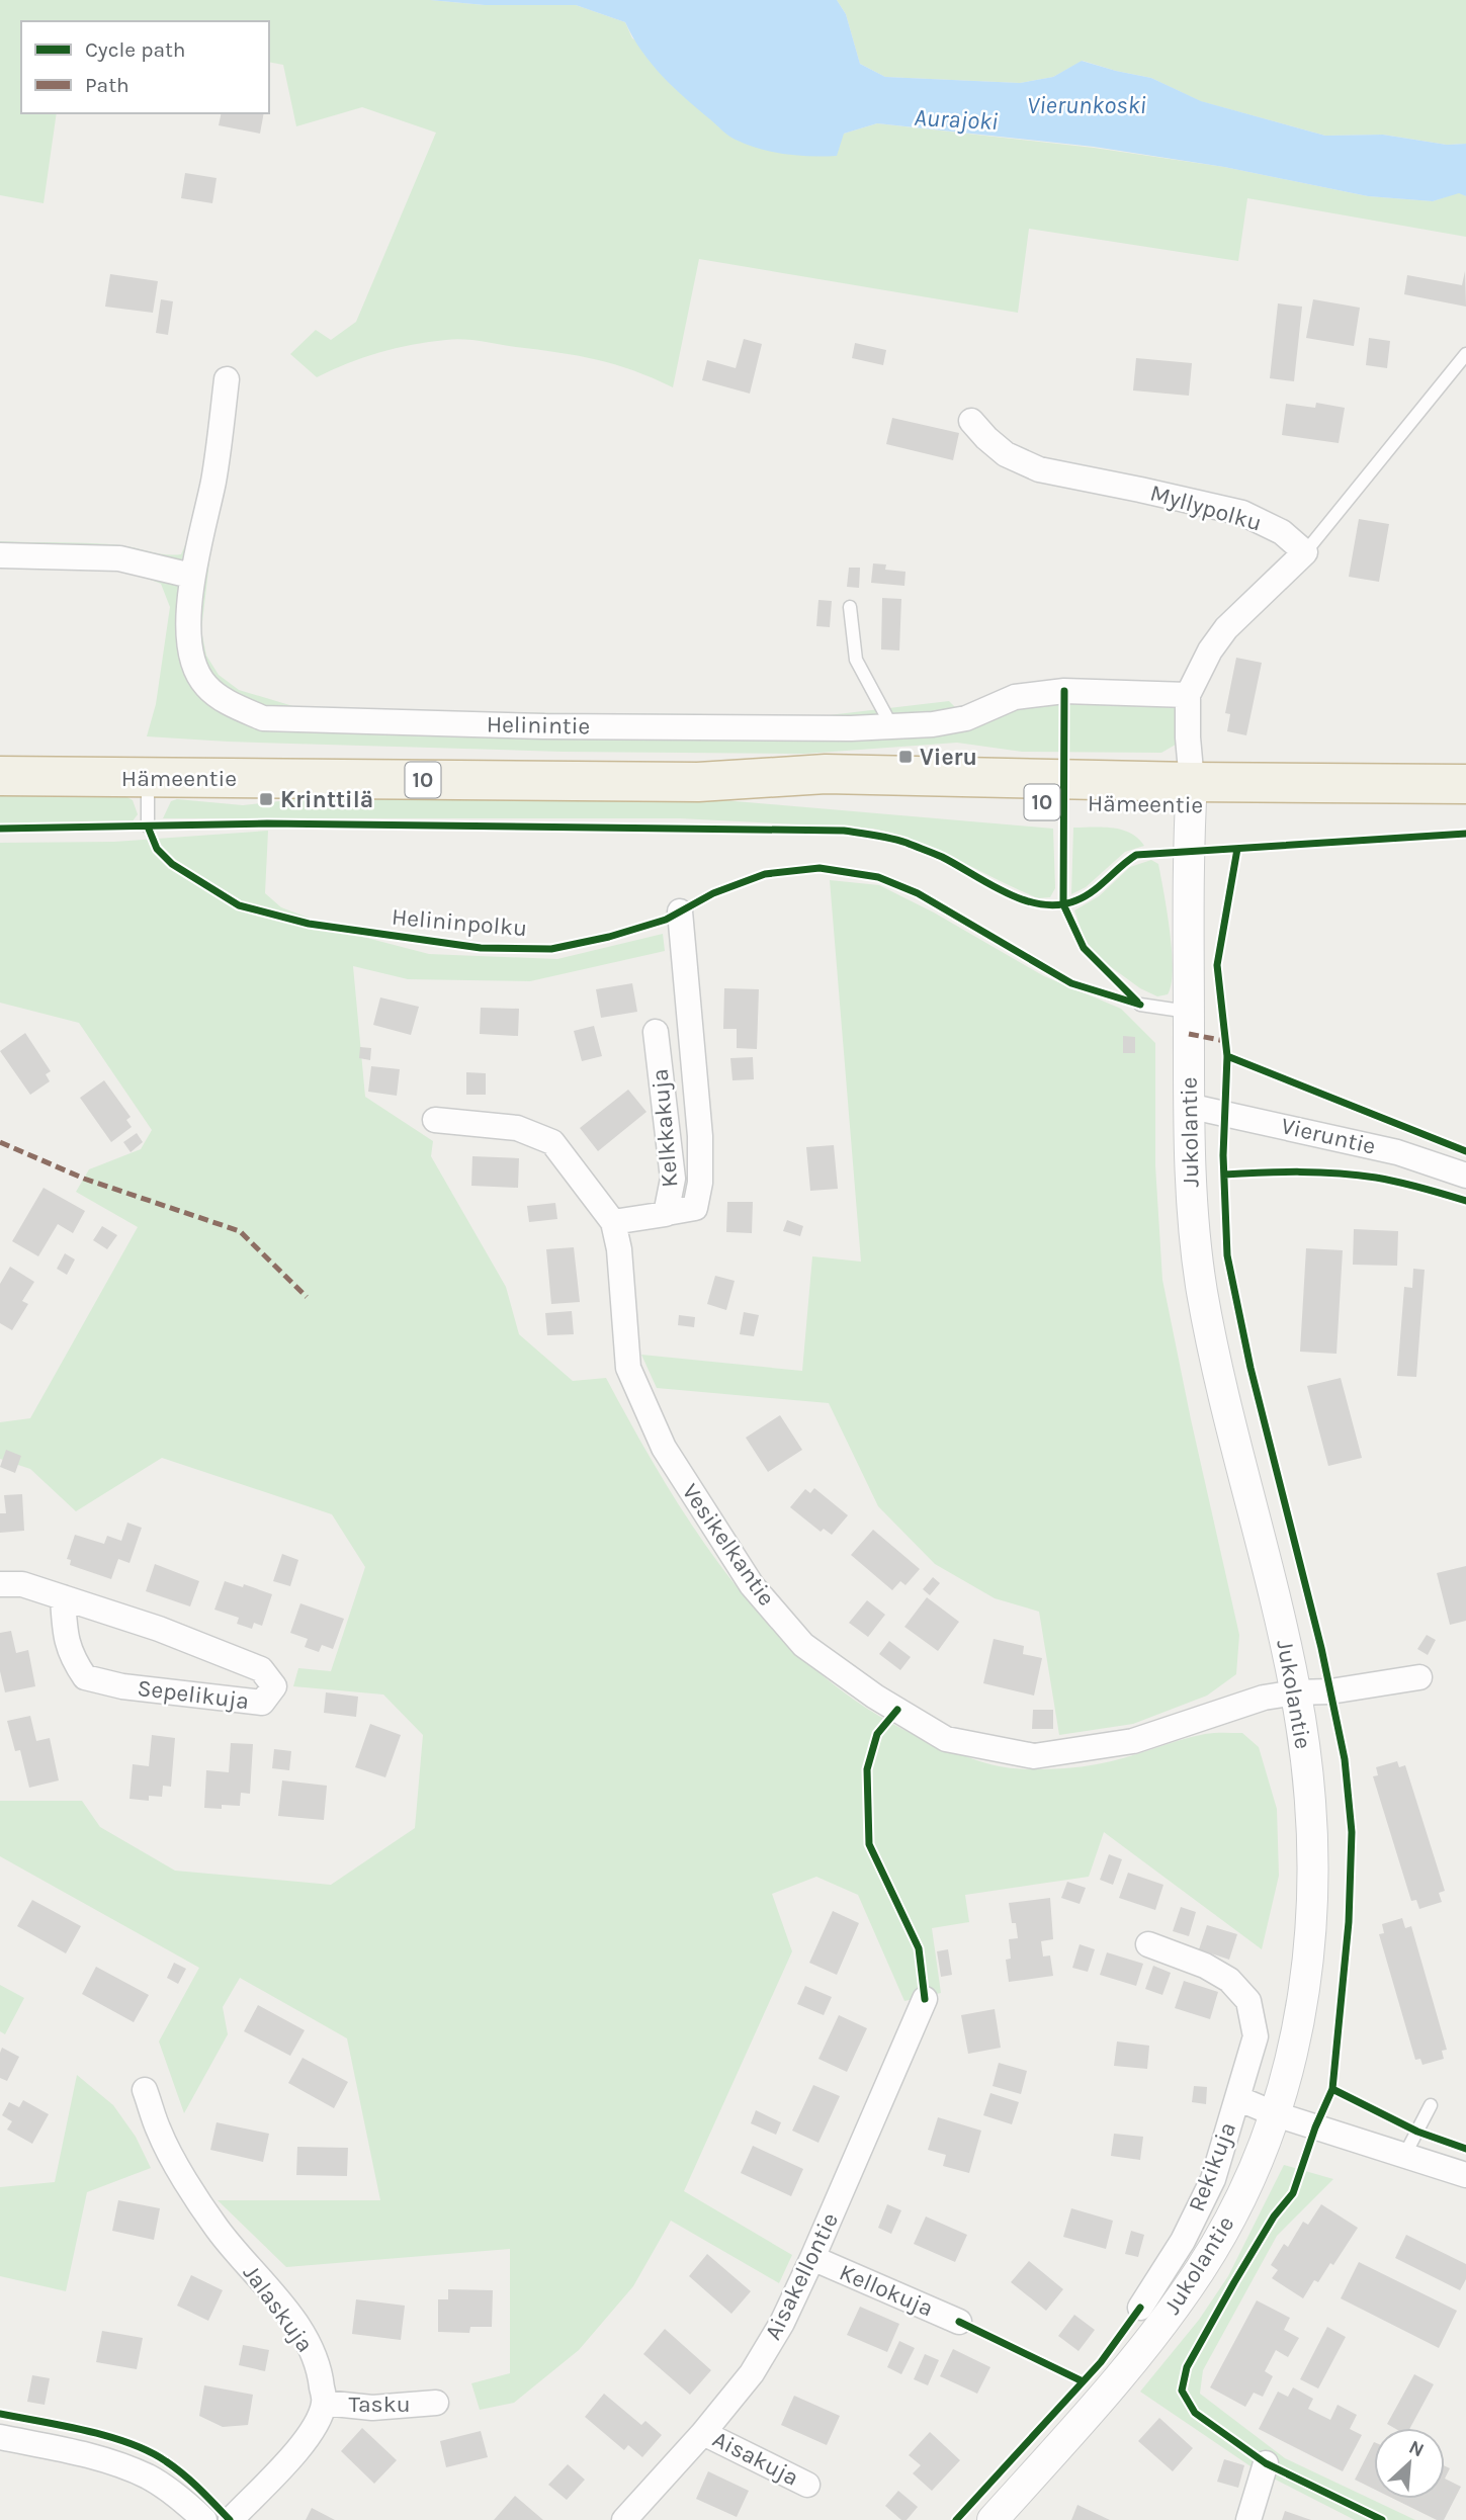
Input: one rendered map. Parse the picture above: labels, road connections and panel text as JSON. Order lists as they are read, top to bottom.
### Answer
{
  "streets": {
    "highway": ["Hämeentie", "10"],
    "street": [
      "Myllypolku",
      "Helinintie",
      "Kelkkakuja",
      "Jukolantie",
      "Vieruntie",
      "Vesikelkantie",
      "Sepelikuja",
      "Rekikuja",
      "Aisakellontie",
      "Kellokuja",
      "Jalaskuja",
      "Tasku",
      "Aisakuja"
    ],
    "cycle path": ["Helininpolku"]
  },
  "crossings": [
    ["Hämeentie", "Jukolantie"],
    ["Kelkkakuja", "Vesikelkantie"],
    ["Jukolantie", "Vieruntie"],
    ["Jukolantie", "Vesikelkantie"],
    ["Jukolantie", "Rekikuja"],
    ["Aisakellontie", "Kellokuja"],
    ["Aisakellontie", "Aisakuja"],
    ["Jalaskuja", "Tasku"]
  ],
  "water": ["Vierunkoski", "Aurajoki"],
  "places": {
    "transit": ["Vieru", "Krinttilä"]
  },
  "legend": ["Cycle path", "Path"],
  "north": "top right"
}
